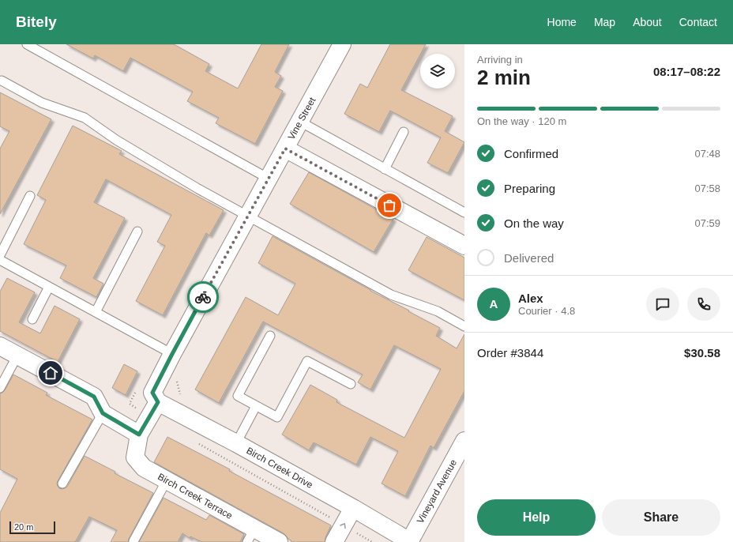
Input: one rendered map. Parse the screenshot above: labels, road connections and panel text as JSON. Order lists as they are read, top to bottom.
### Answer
{
  "streets": {
    "street": [
      "Vine Street",
      "Birch Creek Drive",
      "Vineyard Avenue",
      "Birch Creek Terrace"
    ]
  },
  "crossings": [
    ["Vine Street", "Birch Creek Drive"],
    ["Vine Street", "Birch Creek Terrace"],
    ["Birch Creek Drive", "Vineyard Avenue"],
    ["Birch Creek Drive", "Birch Creek Terrace"]
  ],
  "scale_bar": "20 m",
  "page": {
    "header": "Bitely",
    "nav": [
      "Home",
      "Map",
      "About",
      "Contact"
    ],
    "heading": ["2 min", "Arriving in", "08:17–08:22"],
    "panel": [
      "Alex",
      "Courier · 4.8",
      "Order #3844",
      "$30.58"
    ],
    "bar": "On the way · 120 m",
    "list": [
      ["Confirmed", "07:48"],
      ["Preparing", "07:58"],
      ["On the way", "07:59"],
      "Delivered"
    ],
    "round": "A",
    "buttons": ["Help", "Share"],
    "scale": "20 m"
  }
}
